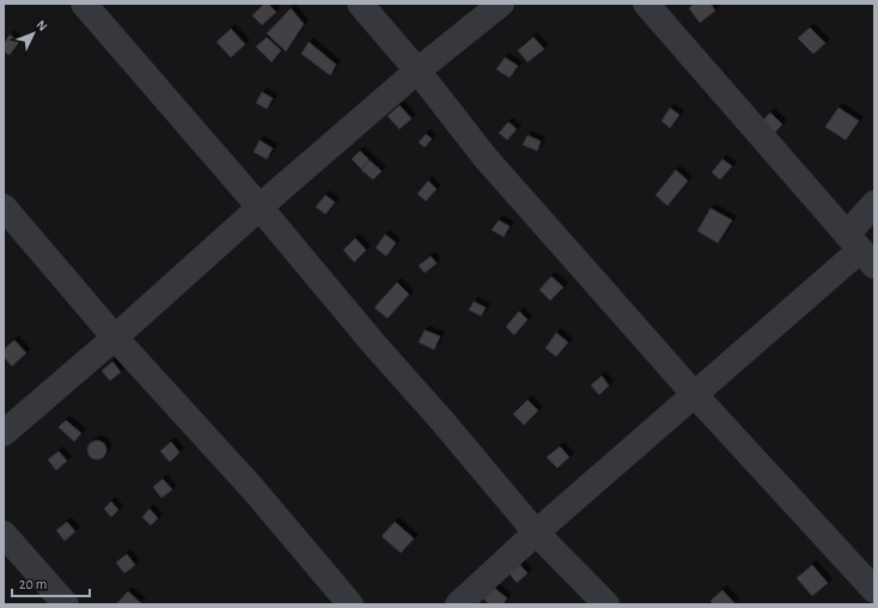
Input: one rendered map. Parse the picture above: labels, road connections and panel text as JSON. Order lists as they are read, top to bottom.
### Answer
{
  "scale_bar": "20 m",
  "north": "top right"
}
